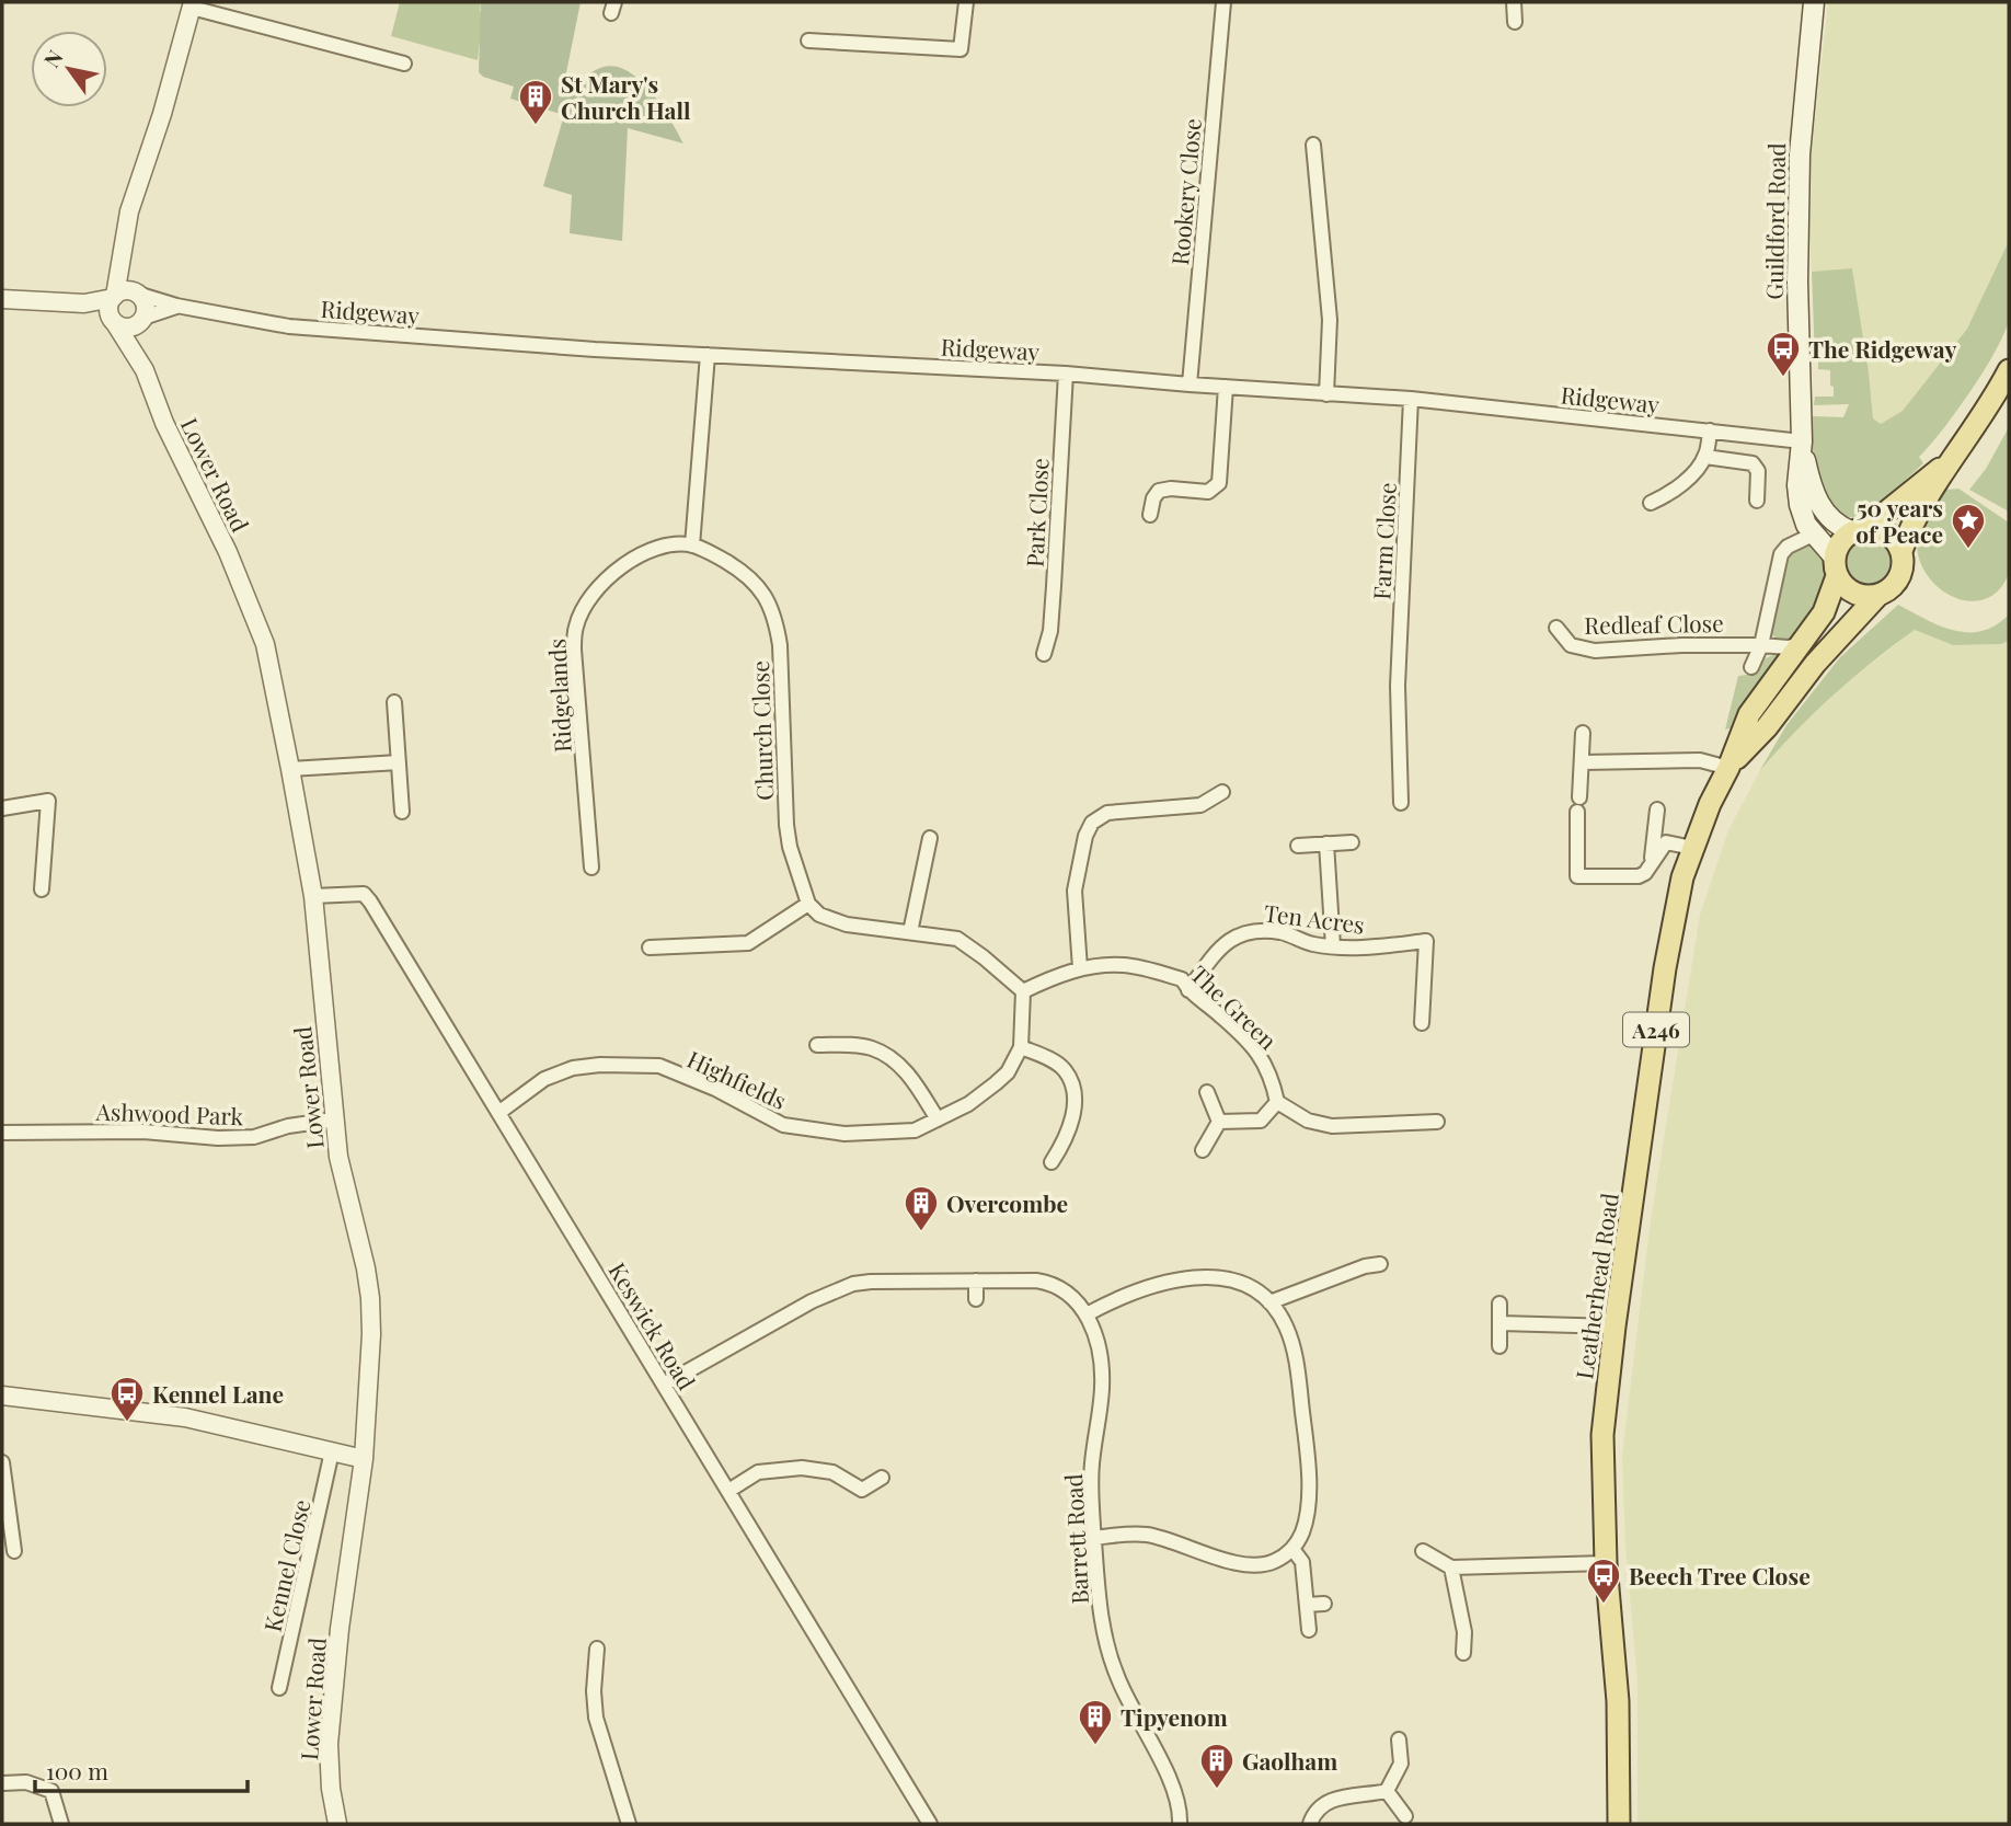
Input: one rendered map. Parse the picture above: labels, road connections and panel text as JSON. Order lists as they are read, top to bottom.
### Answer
{
  "streets": {
    "main road": ["Guildford Road", "A246", "Leatherhead Road"],
    "street": [
      "Rookery Close",
      "Ridgeway",
      "Lower Road",
      "Park Close",
      "Farm Close",
      "Redleaf Close",
      "Ridgelands",
      "Church Close",
      "Ten Acres",
      "The Green",
      "Highfields",
      "Ashwood Park",
      "Keswick Road",
      "Barrett Road",
      "Kennel Close"
    ]
  },
  "crossings": [
    ["Rookery Close", "Ridgeway"],
    ["Guildford Road", "Ridgeway"],
    ["Guildford Road", "A246"],
    ["Ridgeway", "Lower Road"],
    ["Ridgeway", "Park Close"],
    ["Ridgeway", "Farm Close"],
    ["Lower Road", "Ashwood Park"],
    ["Lower Road", "Keswick Road"],
    ["Ridgelands", "Church Close"],
    ["Ten Acres", "The Green"],
    ["A246", "Leatherhead Road"],
    ["Highfields", "Keswick Road"],
    ["Keswick Road", "Barrett Road"]
  ],
  "places": {
    "building": [
      "St Mary's Church Hall",
      "Overcombe",
      "Tipyenom",
      "Gaolham"
    ],
    "bus stop": ["The Ridgeway", "Kennel Lane", "Beech Tree Close"],
    "place": ["50 years of Peace"]
  },
  "scale_bar": "100 m",
  "north": "top left"
}
